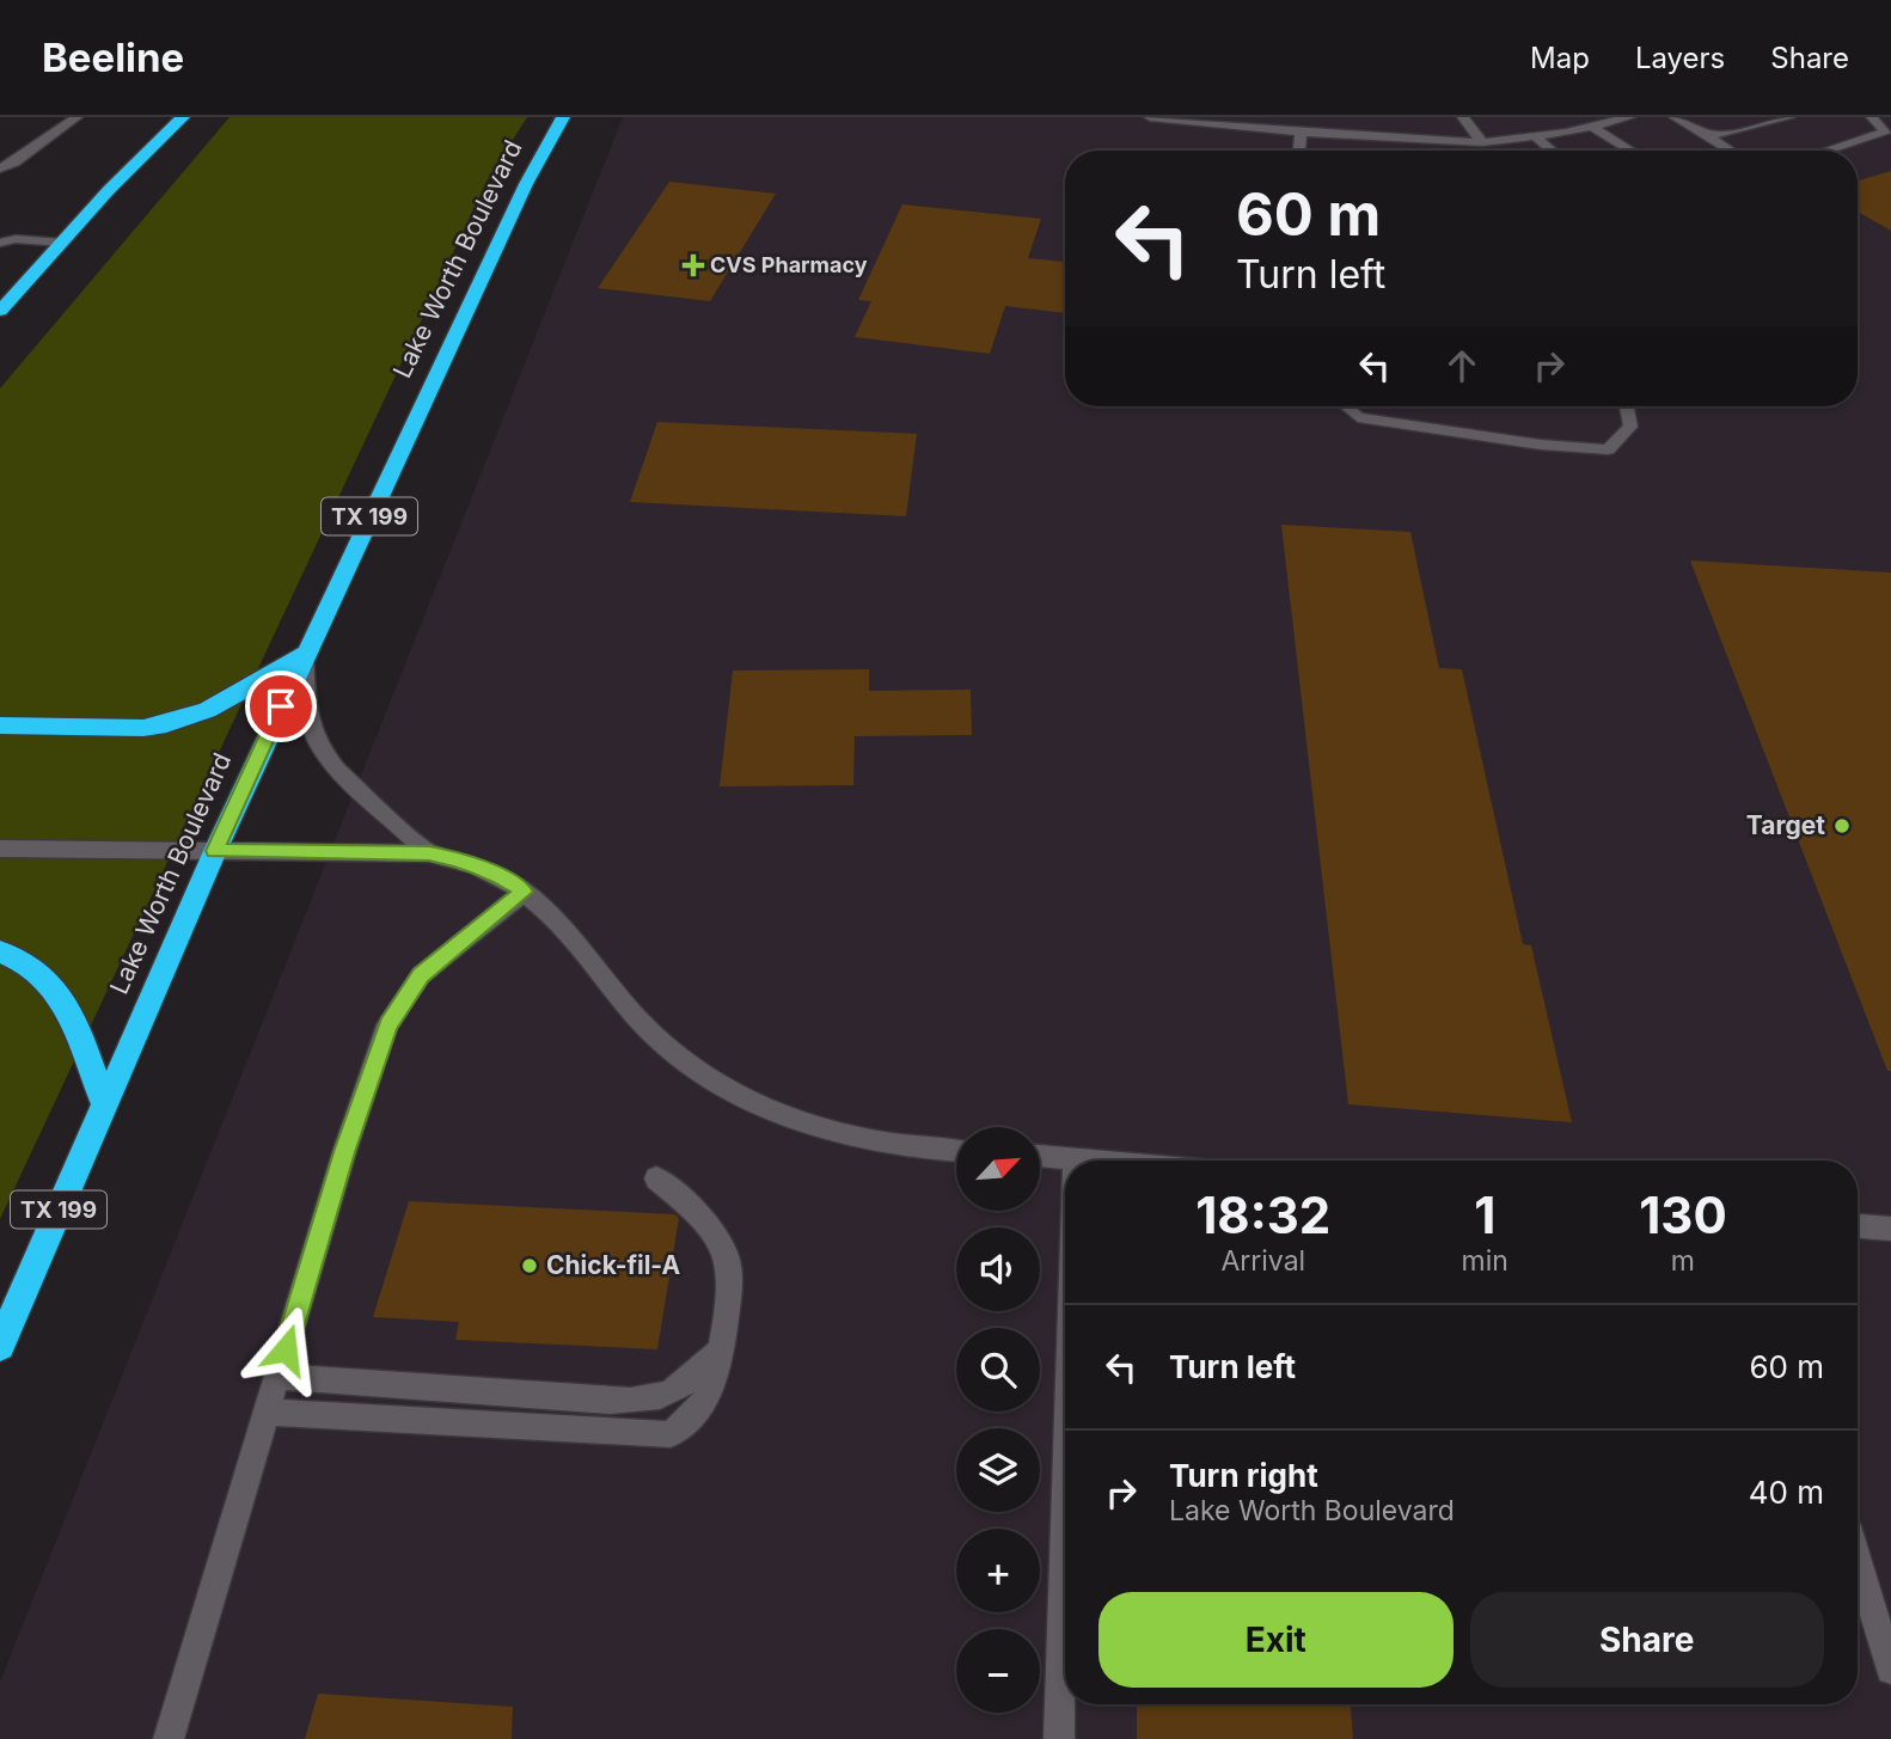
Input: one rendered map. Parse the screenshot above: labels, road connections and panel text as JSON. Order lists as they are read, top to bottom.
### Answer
{
  "streets": {
    "highway": ["Lake Worth Boulevard", "TX 199"]
  },
  "places": {
    "health": ["CVS Pharmacy"],
    "other": ["Target", "Chick-fil-A"]
  },
  "north": "top right",
  "page": {
    "header": "Beeline",
    "nav": ["Map", "Layers", "Share"],
    "turn": ["60 m", "Turn left"],
    "map_buttons": ["+", "−"],
    "eta": [
      "18:32",
      "Arrival",
      "1",
      "min",
      "130",
      "m"
    ],
    "list": [
      {
        "name": "Turn left",
        "value": "60 m"
      },
      {
        "name": "Turn right",
        "note": "Lake Worth Boulevard",
        "value": "40 m"
      }
    ],
    "buttons": ["Exit", "Share"]
  }
}
